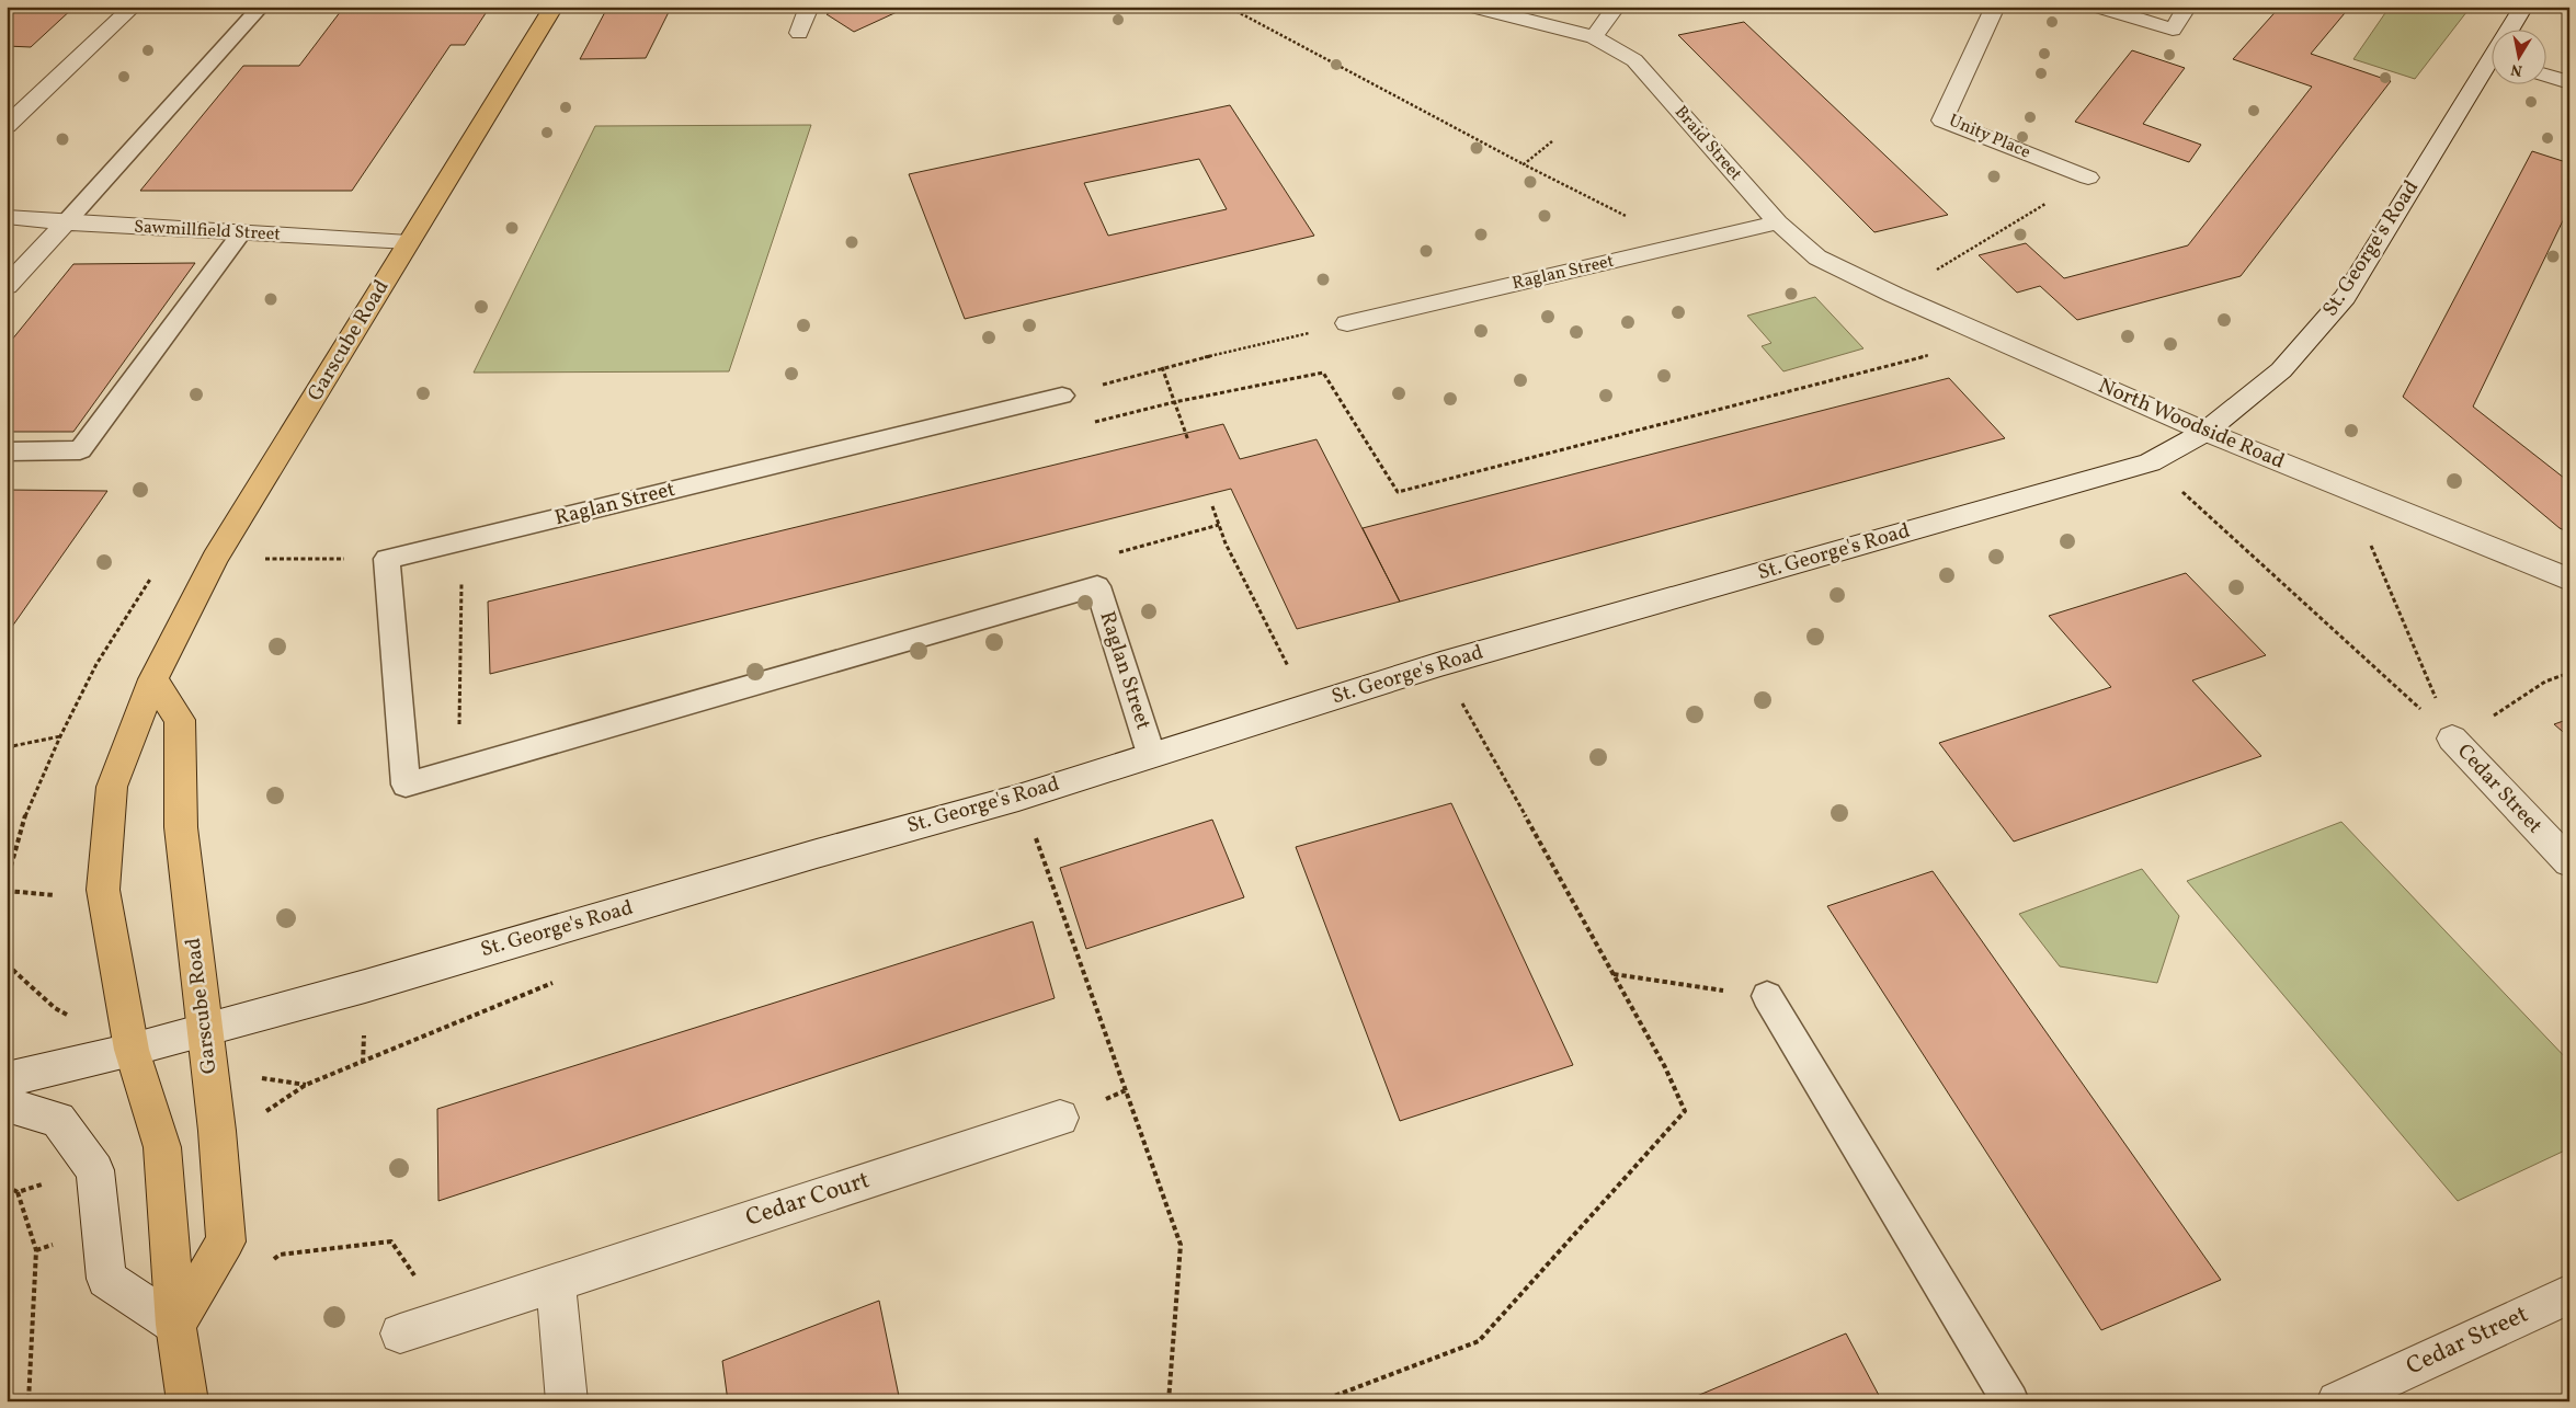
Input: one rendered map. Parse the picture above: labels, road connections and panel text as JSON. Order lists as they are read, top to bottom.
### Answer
{
  "streets": {
    "main road": ["Garscube Road"],
    "street": [
      "Unity Place",
      "Braid Street",
      "Sawmillfield Street",
      "St. George's Road",
      "Raglan Street",
      "North Woodside Road",
      "Cedar Street",
      "Cedar Court"
    ]
  },
  "crossings": [
    ["Braid Street", "Raglan Street"],
    ["Braid Street", "North Woodside Road"],
    ["Sawmillfield Street", "Garscube Road"],
    ["St. George's Road", "Raglan Street"],
    ["St. George's Road", "Garscube Road"],
    ["St. George's Road", "North Woodside Road"]
  ],
  "north": "bottom"
}
